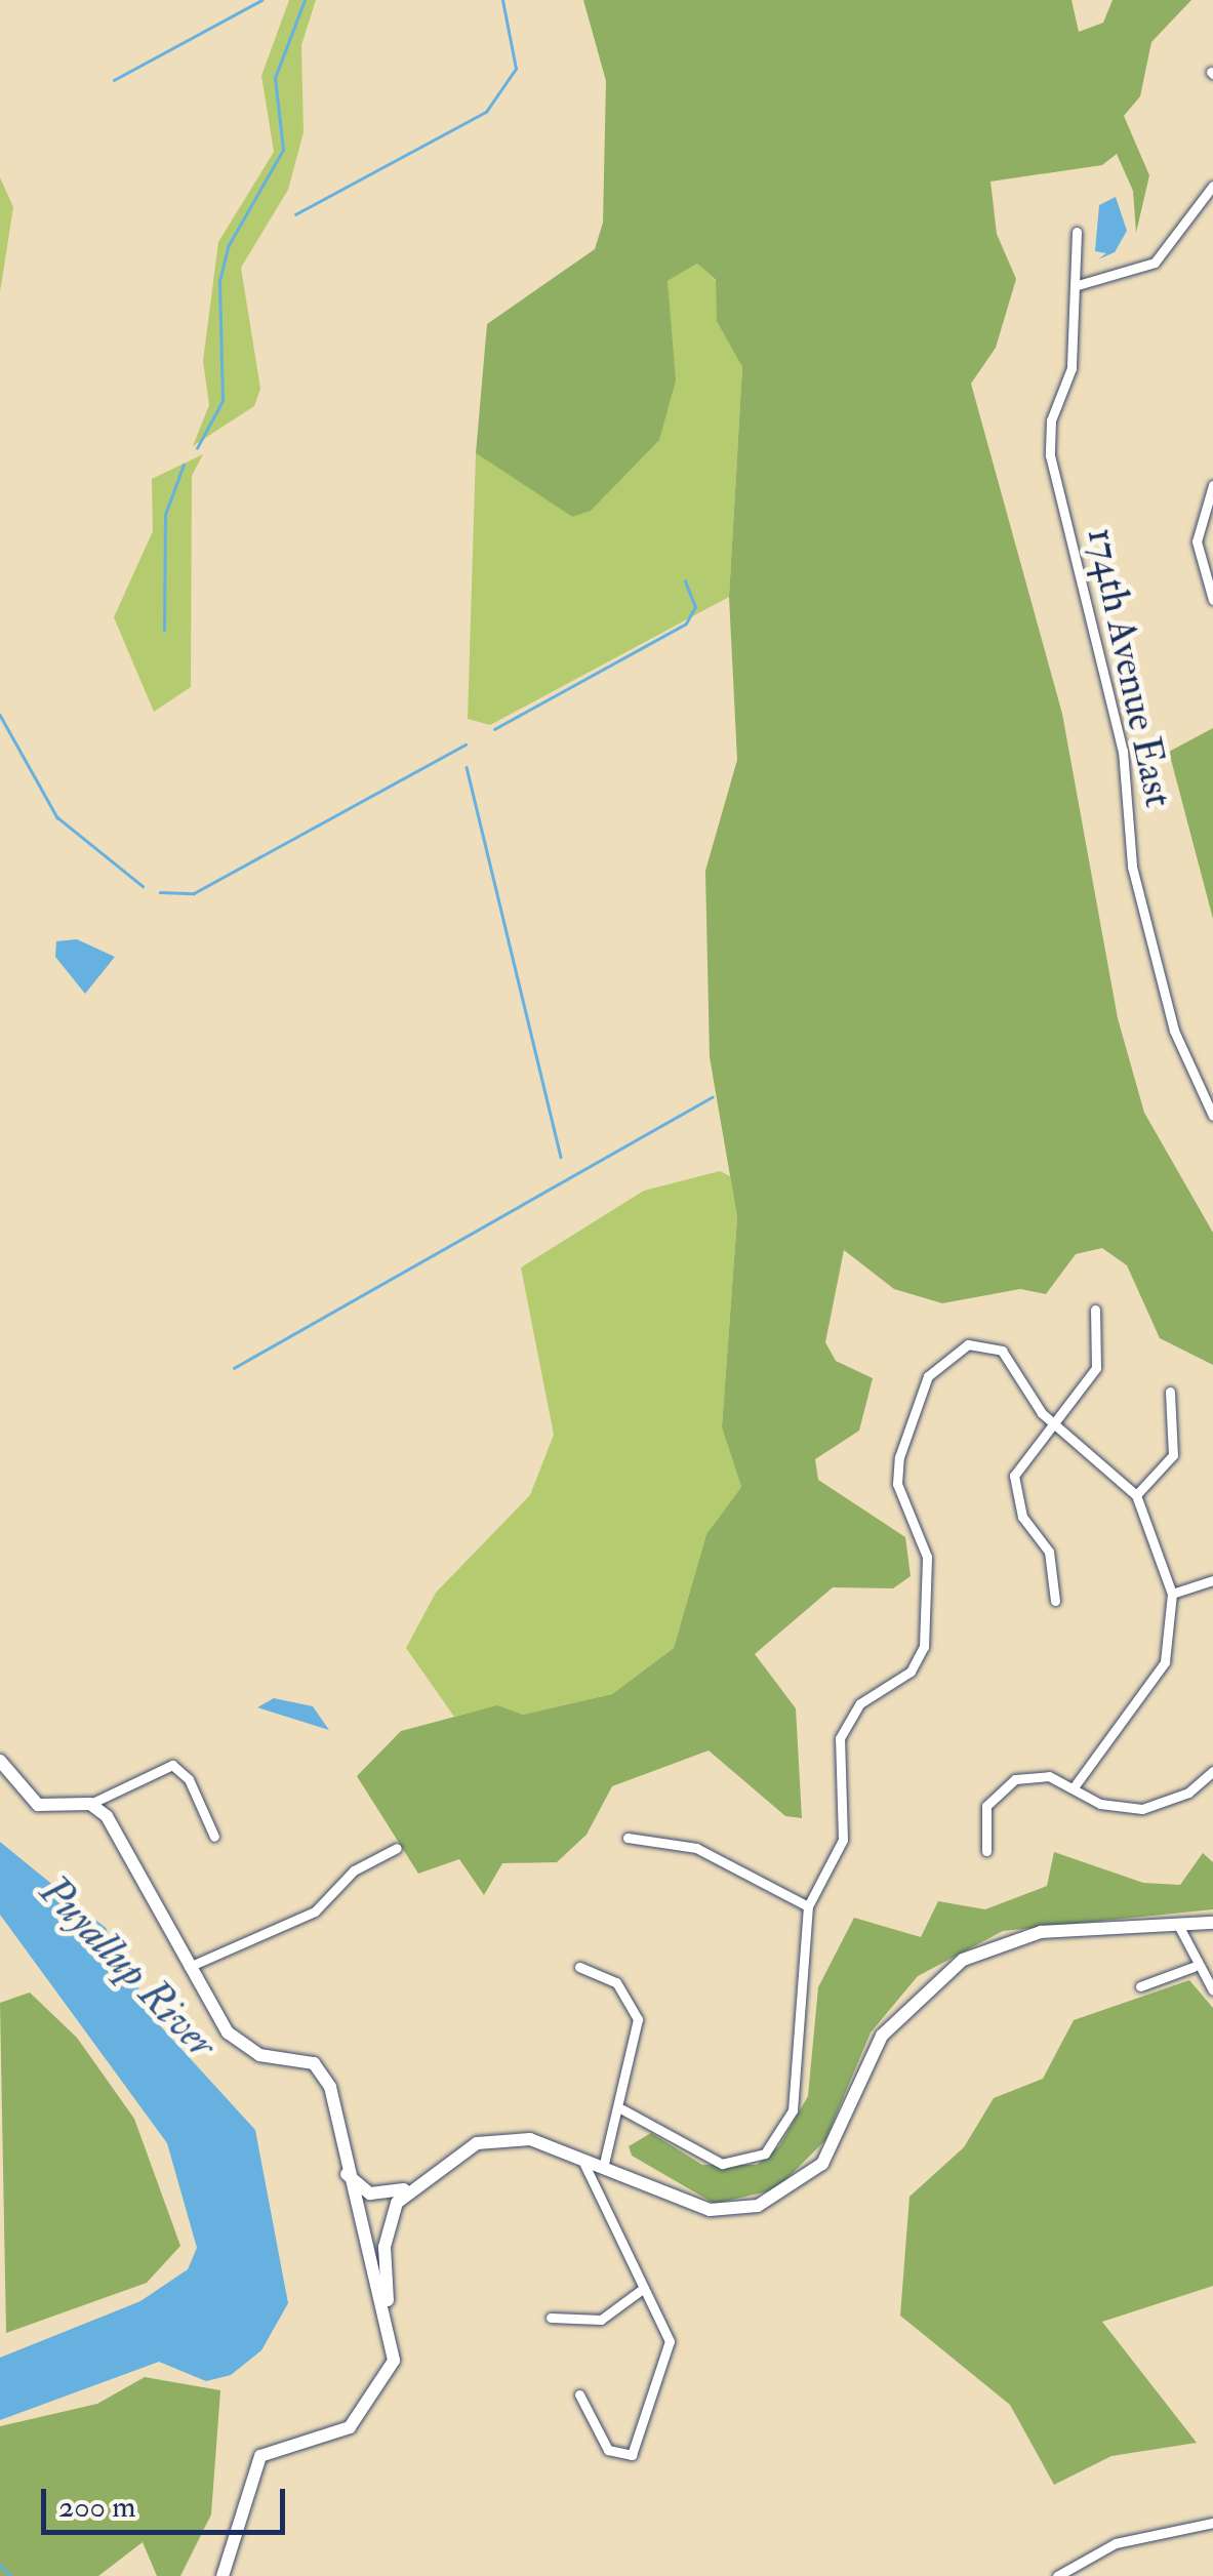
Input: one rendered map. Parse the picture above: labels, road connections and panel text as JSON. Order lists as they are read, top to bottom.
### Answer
{
  "streets": {
    "street": ["174th Avenue East"]
  },
  "water": ["Puyallup River"],
  "scale_bar": "200 m"
}
